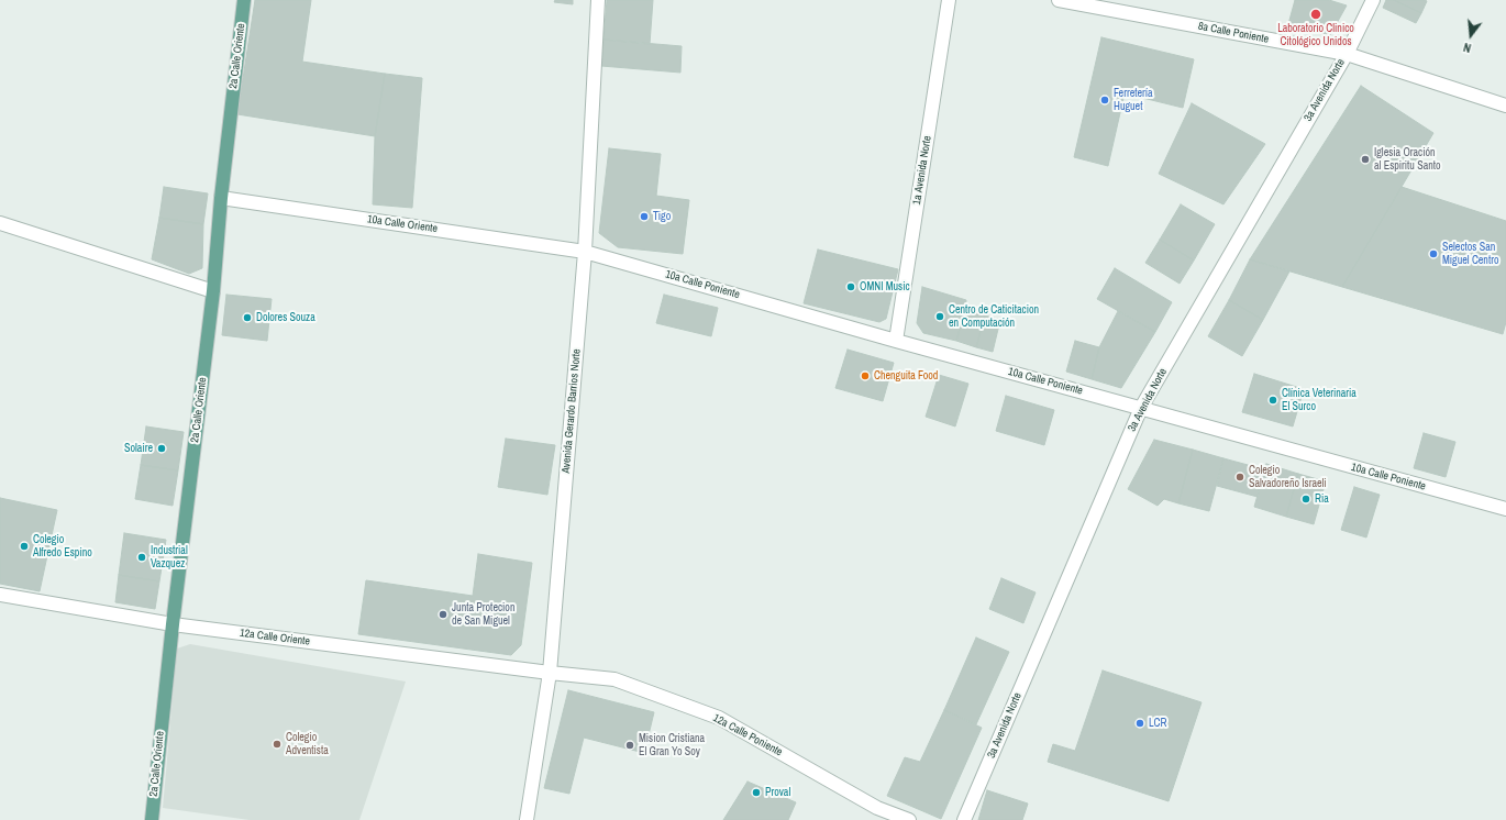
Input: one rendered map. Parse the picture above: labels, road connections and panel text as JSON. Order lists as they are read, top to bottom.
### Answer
{
  "streets": {
    "main road": ["2a Calle Oriente"],
    "street": [
      "8a Calle Poniente",
      "3a Avenida Norte",
      "1a Avenida Norte",
      "10a Calle Oriente",
      "10a Calle Poniente",
      "Avenida Gerardo Barrios Norte",
      "12a Calle Oriente",
      "12a Calle Poniente"
    ]
  },
  "crossings": [
    ["8a Calle Poniente", "3a Avenida Norte"],
    ["2a Calle Oriente", "10a Calle Oriente"],
    ["2a Calle Oriente", "12a Calle Oriente"],
    ["3a Avenida Norte", "10a Calle Poniente"],
    ["1a Avenida Norte", "10a Calle Poniente"],
    ["10a Calle Oriente", "10a Calle Poniente"],
    ["10a Calle Oriente", "Avenida Gerardo Barrios Norte"],
    ["10a Calle Poniente", "Avenida Gerardo Barrios Norte"],
    ["Avenida Gerardo Barrios Norte", "12a Calle Oriente"],
    ["Avenida Gerardo Barrios Norte", "12a Calle Poniente"],
    ["12a Calle Oriente", "12a Calle Poniente"]
  ],
  "places": [
    "Laboratorio Clinico Citológico Unidos",
    "Ferretería Huguet",
    "Iglesia Oración al Espiritu Santo",
    "Tigo",
    "Selectos San Miguel Centro",
    "OMNI Music",
    "Centro de Caticitacion en Computación",
    "Dolores Souza",
    "Chenguita Food",
    "Clínica Veterinaria El Surco",
    "Solaire",
    "Colegio Salvadoreño Israeli",
    "Ria",
    "Colegio Alfredo Espino",
    "Industrial Vazquez",
    "Junta Protecion de San Miguel",
    "LCR",
    "Colegio Adventista",
    "Mision Cristiana El Gran Yo Soy",
    "Proval"
  ],
  "north": "bottom"
}
